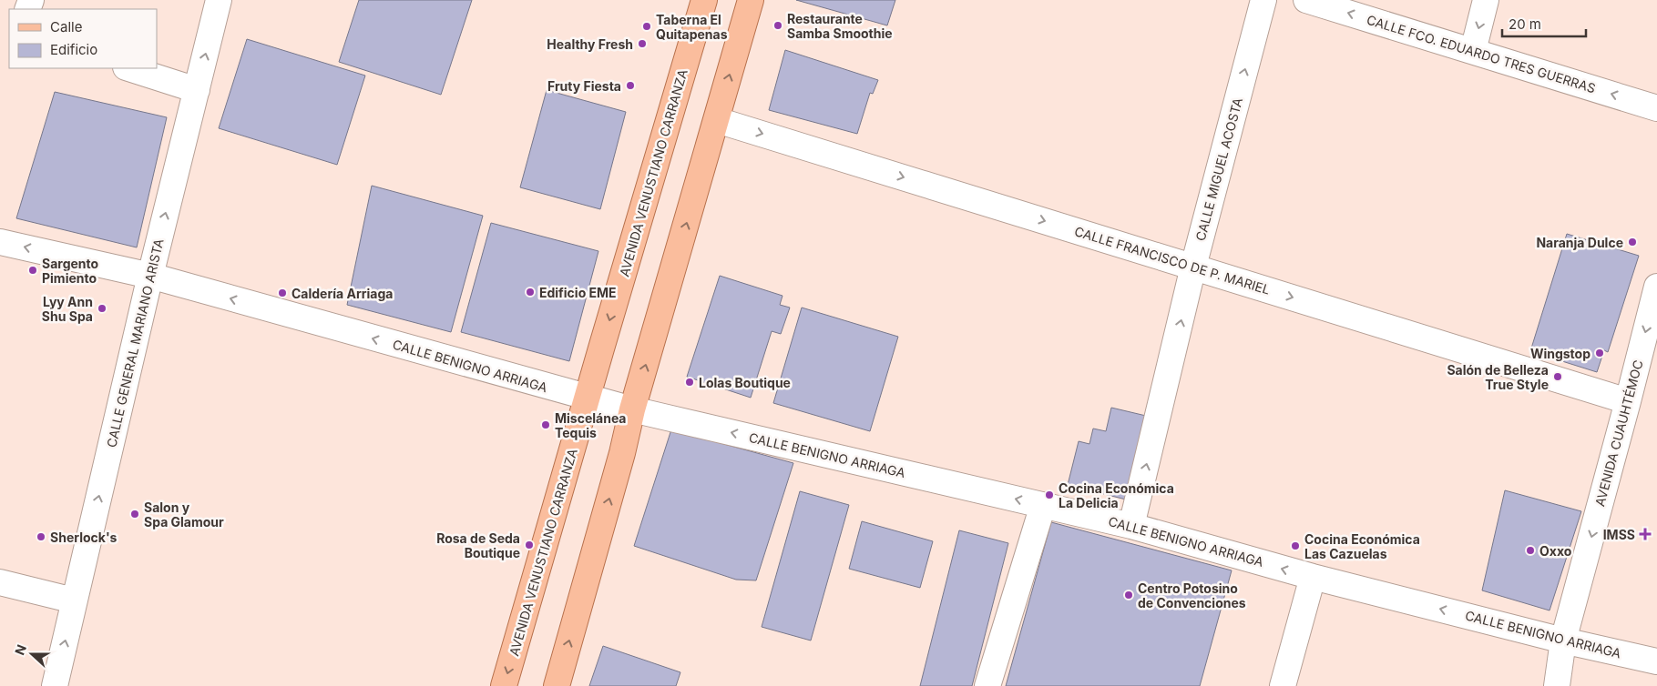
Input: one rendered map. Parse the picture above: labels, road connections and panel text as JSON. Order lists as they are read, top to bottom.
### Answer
{
  "streets": {
    "main road": ["AVENIDA VENUSTIANO CARRANZA"],
    "street": [
      "CALLE FCO. EDUARDO TRES GUERRAS",
      "CALLE MIGUEL ACOSTA",
      "CALLE FRANCISCO DE P. MARIEL",
      "CALLE GENERAL MARIANO ARISTA",
      "CALLE BENIGNO ARRIAGA",
      "AVENIDA CUAUHTÉMOC"
    ]
  },
  "crossings": [
    ["CALLE MIGUEL ACOSTA", "CALLE FRANCISCO DE P. MARIEL"],
    ["CALLE MIGUEL ACOSTA", "CALLE BENIGNO ARRIAGA"],
    ["AVENIDA VENUSTIANO CARRANZA", "CALLE BENIGNO ARRIAGA"],
    ["CALLE FRANCISCO DE P. MARIEL", "AVENIDA CUAUHTÉMOC"],
    ["CALLE GENERAL MARIANO ARISTA", "CALLE BENIGNO ARRIAGA"],
    ["CALLE BENIGNO ARRIAGA", "AVENIDA CUAUHTÉMOC"]
  ],
  "one_way": [
    "CALLE FCO. EDUARDO TRES GUERRAS",
    "CALLE MIGUEL ACOSTA",
    "CALLE FRANCISCO DE P. MARIEL",
    "CALLE GENERAL MARIANO ARISTA",
    "CALLE BENIGNO ARRIAGA",
    "AVENIDA CUAUHTÉMOC"
  ],
  "places": {
    "other": [
      "Restaurante Samba Smoothie",
      "Taberna El Quitapenas",
      "Healthy Fresh",
      "Fruty Fiesta",
      "Naranja Dulce",
      "Sargento Pimiento",
      "Edificio EME",
      "Caldería Arriaga",
      "Lyy Ann Shu Spa",
      "Wingstop",
      "Salón de Belleza True Style",
      "Lolas Boutique",
      "Miscelánea Tequis",
      "Cocina Económica La Delicia",
      "Salon y Spa Glamour",
      "Sherlock's",
      "Rosa de Seda Boutique",
      "Cocina Económica Las Cazuelas",
      "Oxxo",
      "Centro Potosino de Convenciones"
    ],
    "health": ["IMSS"]
  },
  "legend": ["Calle", "Edificio"],
  "scale_bar": "20 m",
  "north": "left"
}
